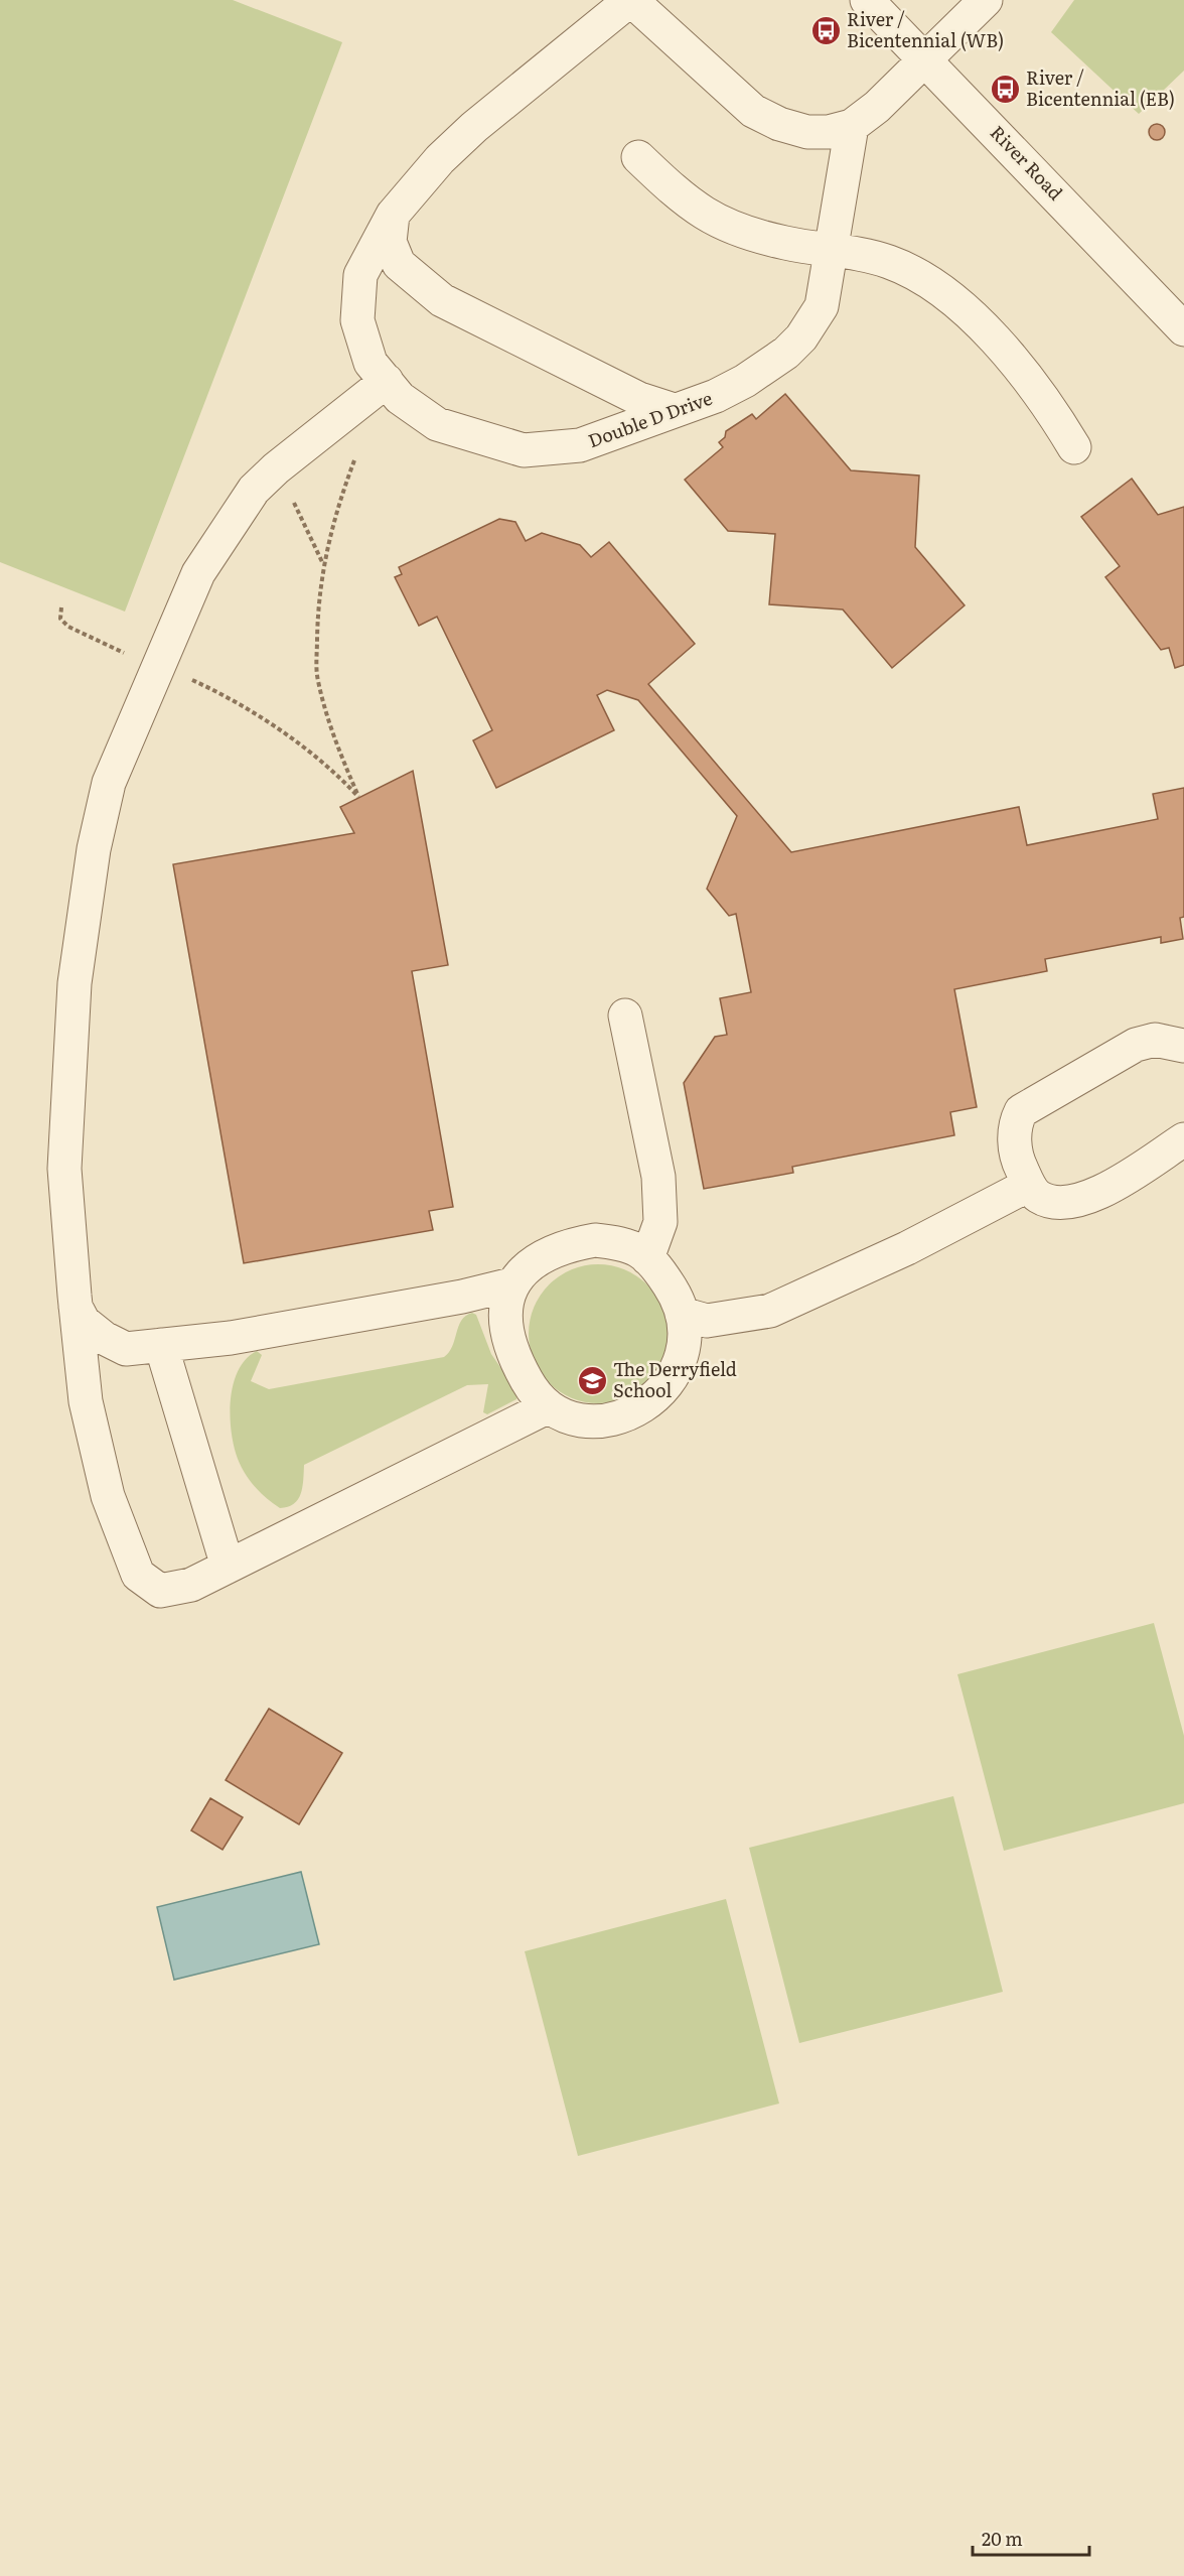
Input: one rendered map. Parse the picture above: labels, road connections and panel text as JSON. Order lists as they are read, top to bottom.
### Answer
{
  "streets": {
    "street": ["River Road", "Double D Drive"]
  },
  "crossings": [
    ["River Road", "Double D Drive"]
  ],
  "places": {
    "bus stop": ["River / Bicentennial (WB)", "River / Bicentennial (EB)"],
    "school or university": ["The Derryfield School"]
  },
  "scale_bar": "20 m"
}
